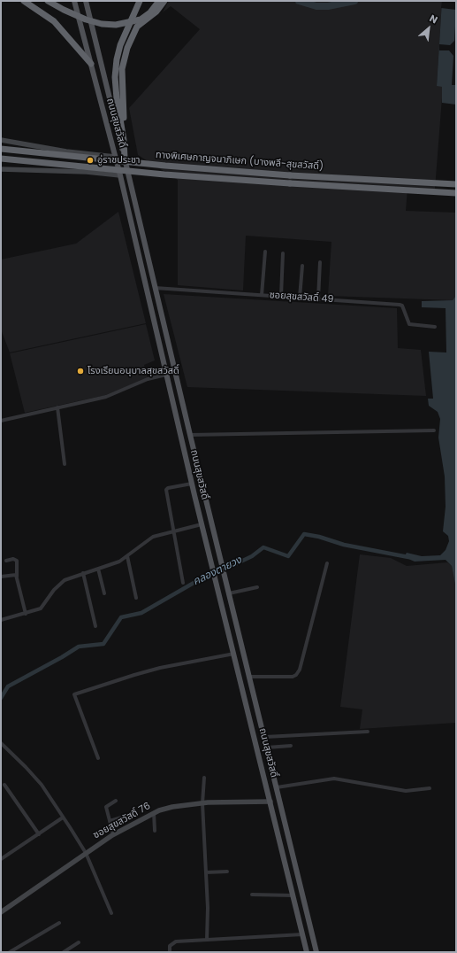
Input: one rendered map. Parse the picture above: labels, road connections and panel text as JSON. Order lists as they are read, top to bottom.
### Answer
{
  "streets": {
    "highway": ["ทางพิเศษกาญจนาภิเษก (บางพลี-สุขสวัสดิ์)"],
    "main road": ["ถนนสุขสวัสดิ์"],
    "street": ["ซอยสุขสวัสดิ์ 49", "ซอยสุขสวัสดิ์ 76"]
  },
  "crossings": [
    ["ถนนสุขสวัสดิ์", "ซอยสุขสวัสดิ์ 49"],
    ["ถนนสุขสวัสดิ์", "ซอยสุขสวัสดิ์ 76"]
  ],
  "water": ["คลองตายวง"],
  "places": ["อู่ราชประชา", "โรงเรียนอนุบาลสุขสวัสดิ์"],
  "north": "top right"
}
